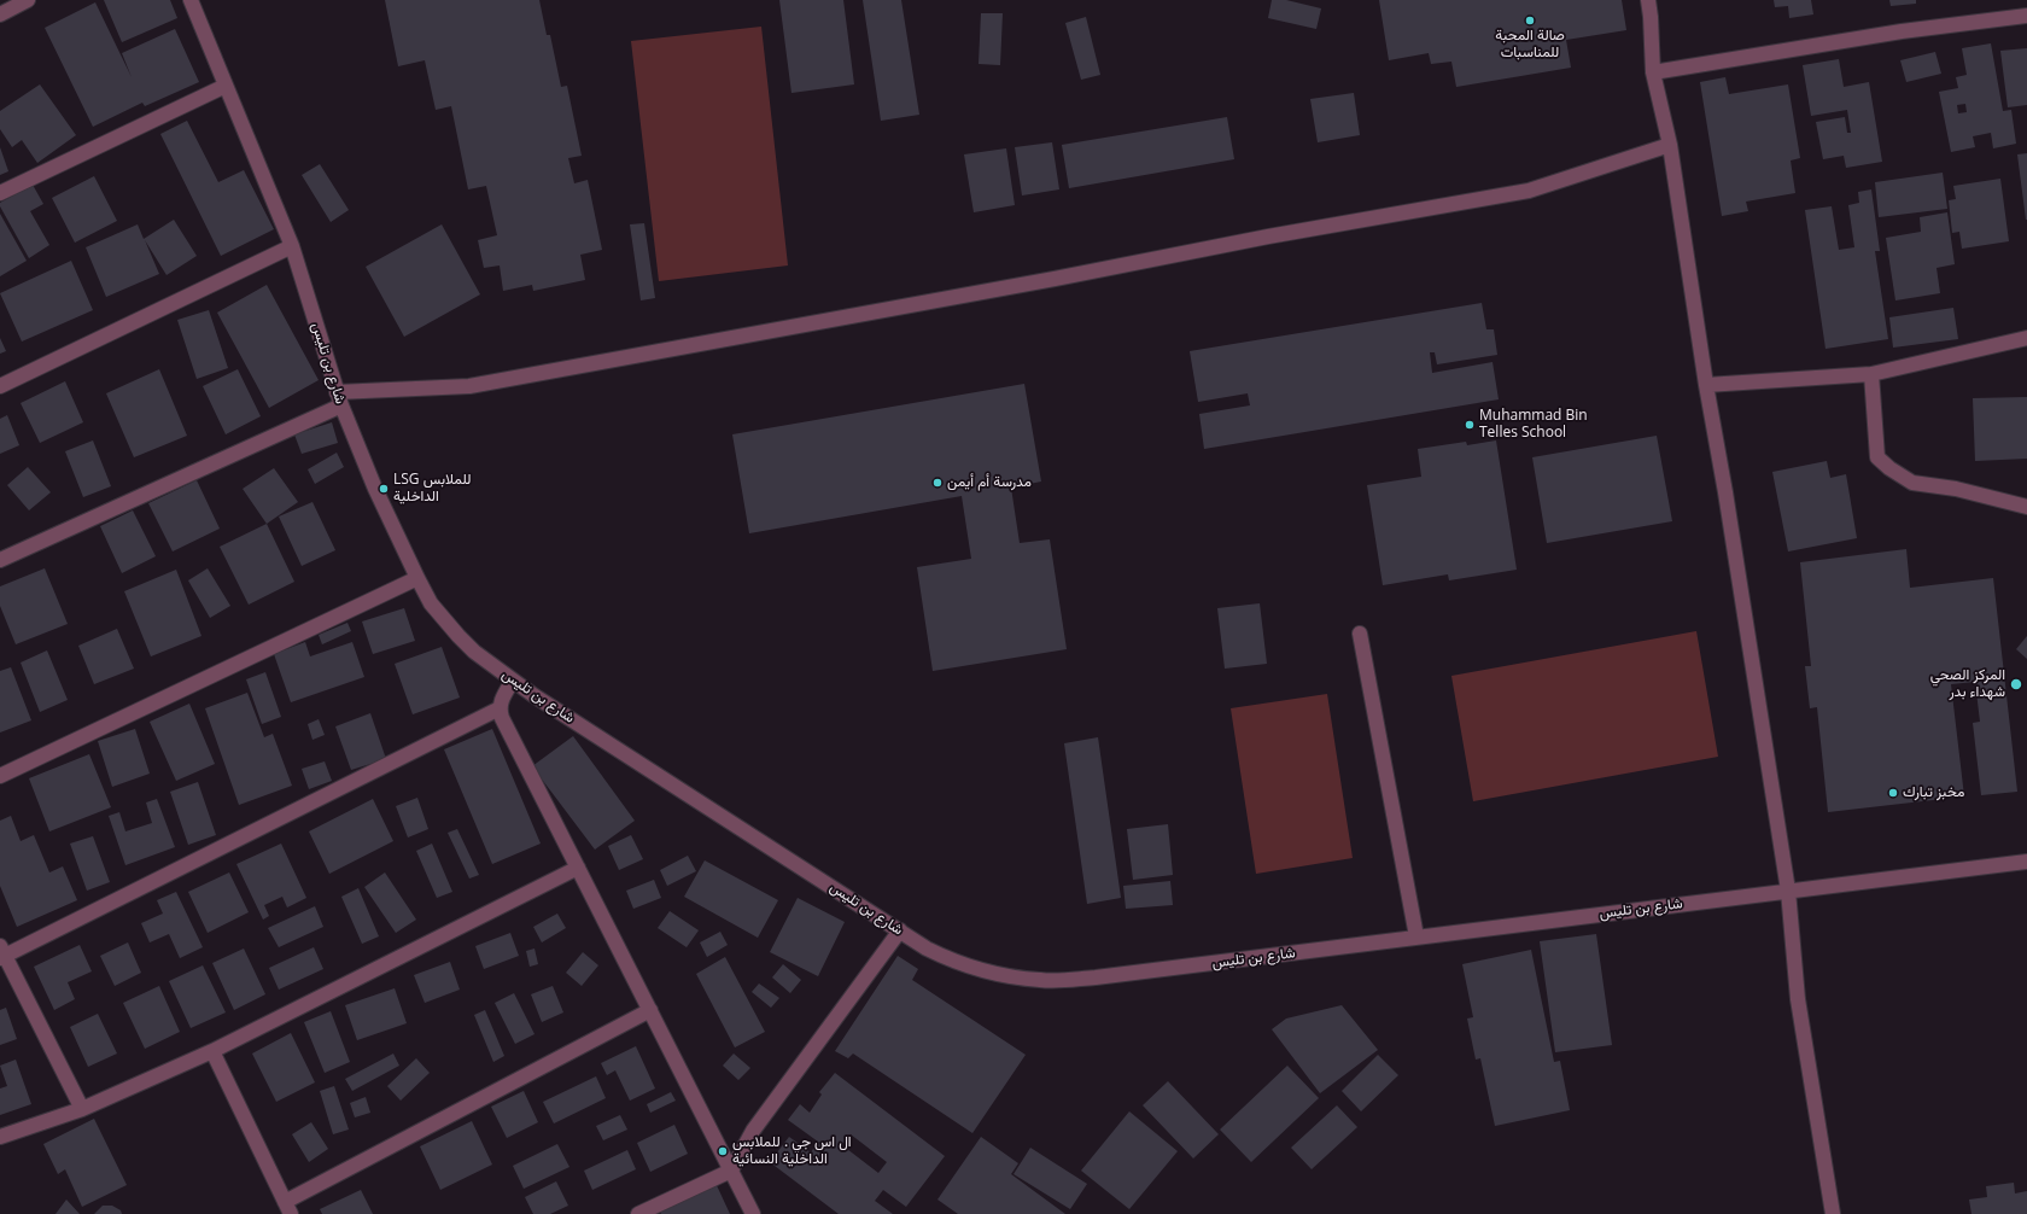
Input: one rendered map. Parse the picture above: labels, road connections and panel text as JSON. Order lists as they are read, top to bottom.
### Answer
{
  "streets": {
    "street": ["شارع بن تليس"]
  },
  "places": [
    "صالة المحبة للمناسبات",
    "Muhammad Bin Telles School",
    "مدرسة أم أيمن",
    "LSG للملابس الداخلية",
    "المركز الصحي شهداء بدر",
    "مخبز تبارك",
    "ال اس جي . للملابس الداخلية النسائية"
  ]
}
